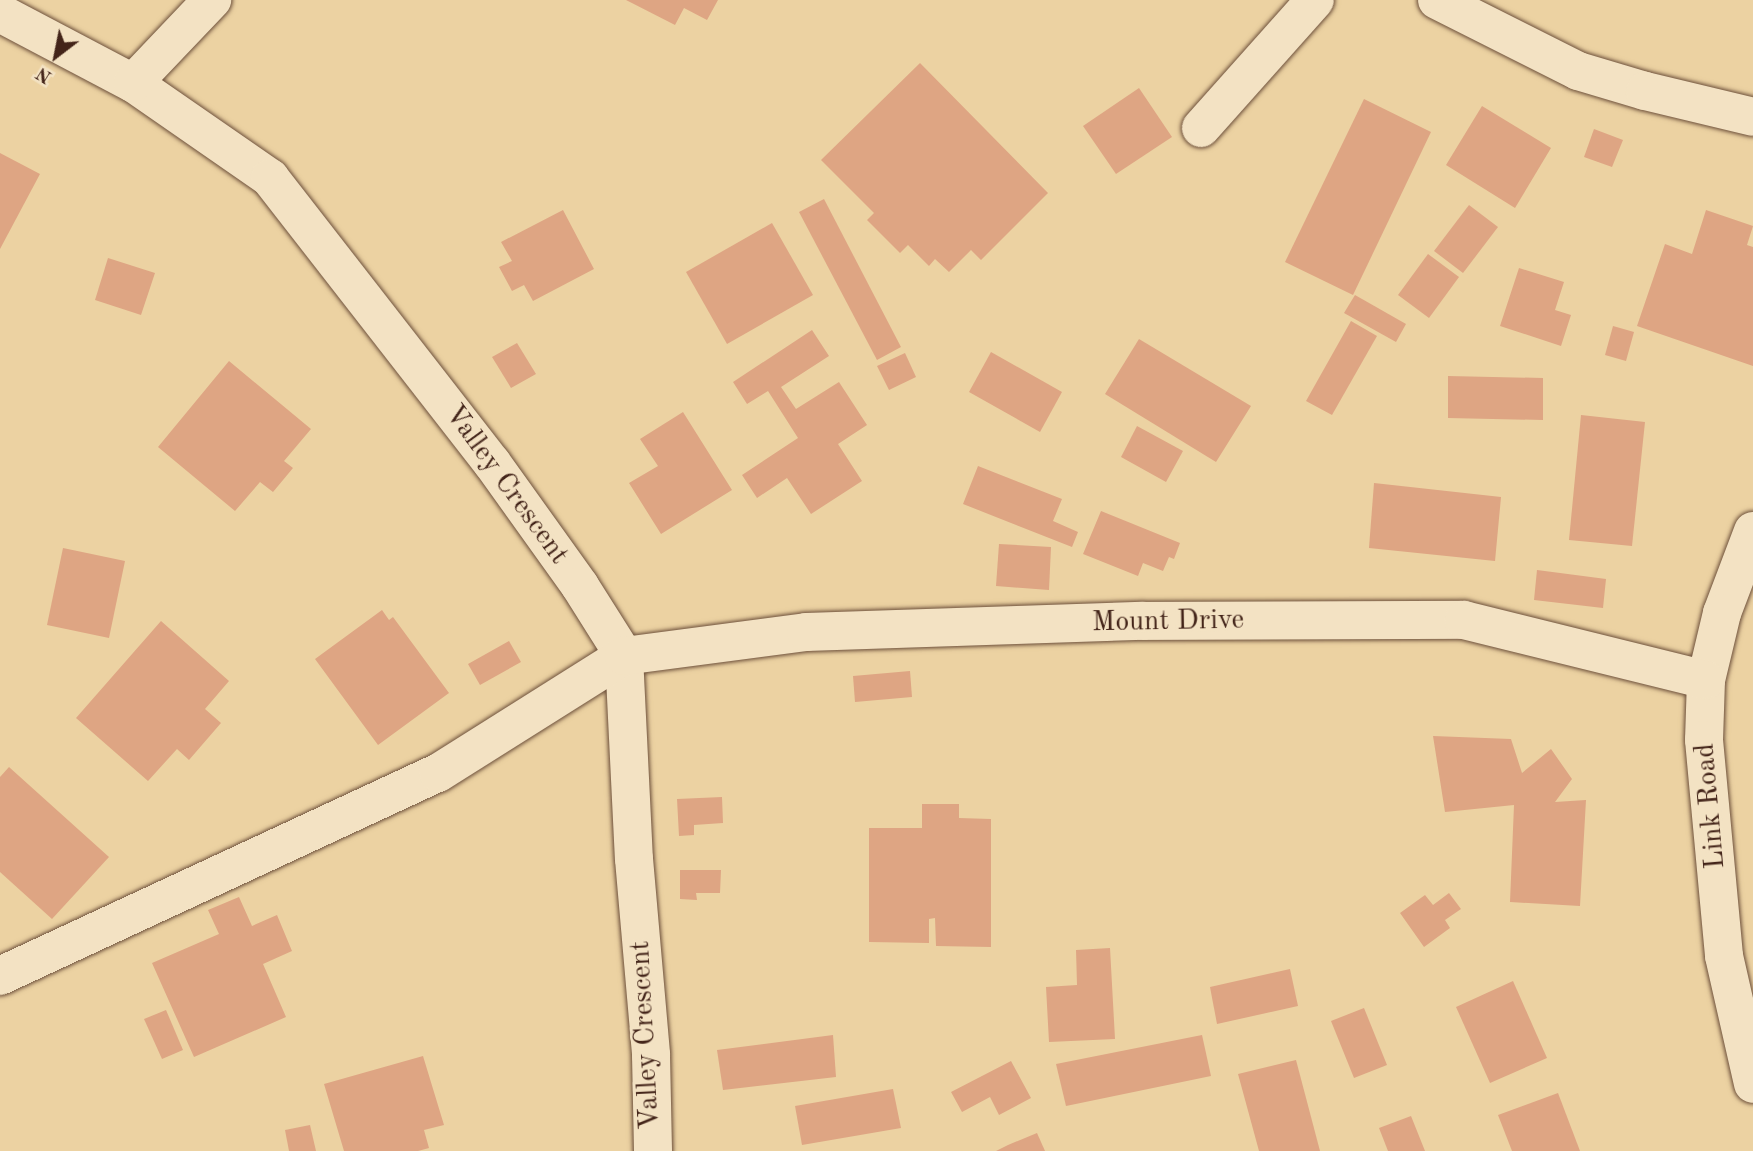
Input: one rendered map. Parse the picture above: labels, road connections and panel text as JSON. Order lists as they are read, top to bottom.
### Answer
{
  "streets": {
    "street": ["Valley Crescent", "Mount Drive", "Link Road"]
  },
  "crossings": [
    ["Valley Crescent", "Mount Drive"],
    ["Mount Drive", "Link Road"]
  ],
  "north": "bottom left"
}
